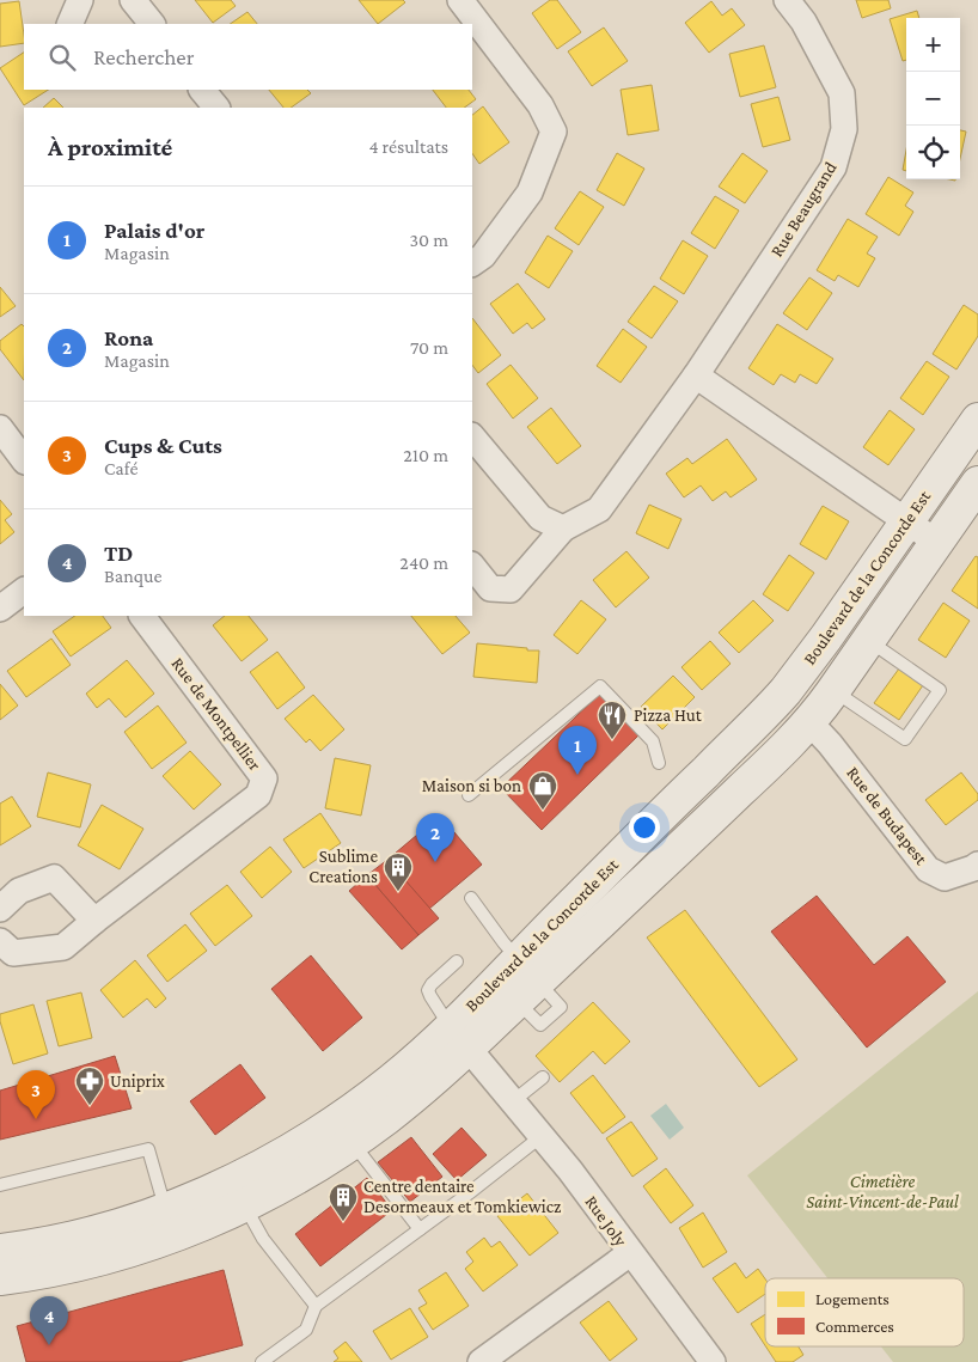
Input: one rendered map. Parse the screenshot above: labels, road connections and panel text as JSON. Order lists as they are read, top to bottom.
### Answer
{
  "streets": {
    "street": [
      "Rue Beaugrand",
      "Boulevard de la Concorde Est",
      "Rue de Montpellier",
      "Rue de Budapest",
      "Rue Joly"
    ]
  },
  "crossings": [
    ["Boulevard de la Concorde Est", "Rue de Budapest"],
    ["Boulevard de la Concorde Est", "Rue Joly"]
  ],
  "parks": ["Cimetière Saint-Vincent-de-Paul"],
  "places": {
    "restaurant": ["Pizza Hut"],
    "shop": ["Maison si bon"],
    "building": ["Sublime Creations", "Centre dentaire Desormeaux et Tomkiewicz"],
    "pharmacy": ["Uniprix"]
  },
  "legend": ["Logements", "Commerces"],
  "page": {
    "map_buttons": ["+", "−"],
    "search": "Rechercher",
    "heading": ["À proximité", "4 résultats"],
    "list": [
      {
        "mark": "1",
        "name": "Palais d'or",
        "note": "Magasin",
        "value": "30 m"
      },
      {
        "mark": "2",
        "name": "Rona",
        "note": "Magasin",
        "value": "70 m"
      },
      {
        "mark": "3",
        "name": "Cups & Cuts",
        "note": "Café",
        "value": "210 m"
      },
      {
        "mark": "4",
        "name": "TD",
        "note": "Banque",
        "value": "240 m"
      }
    ],
    "pins": [
      "1",
      "2",
      "3",
      "4"
    ]
  }
}
